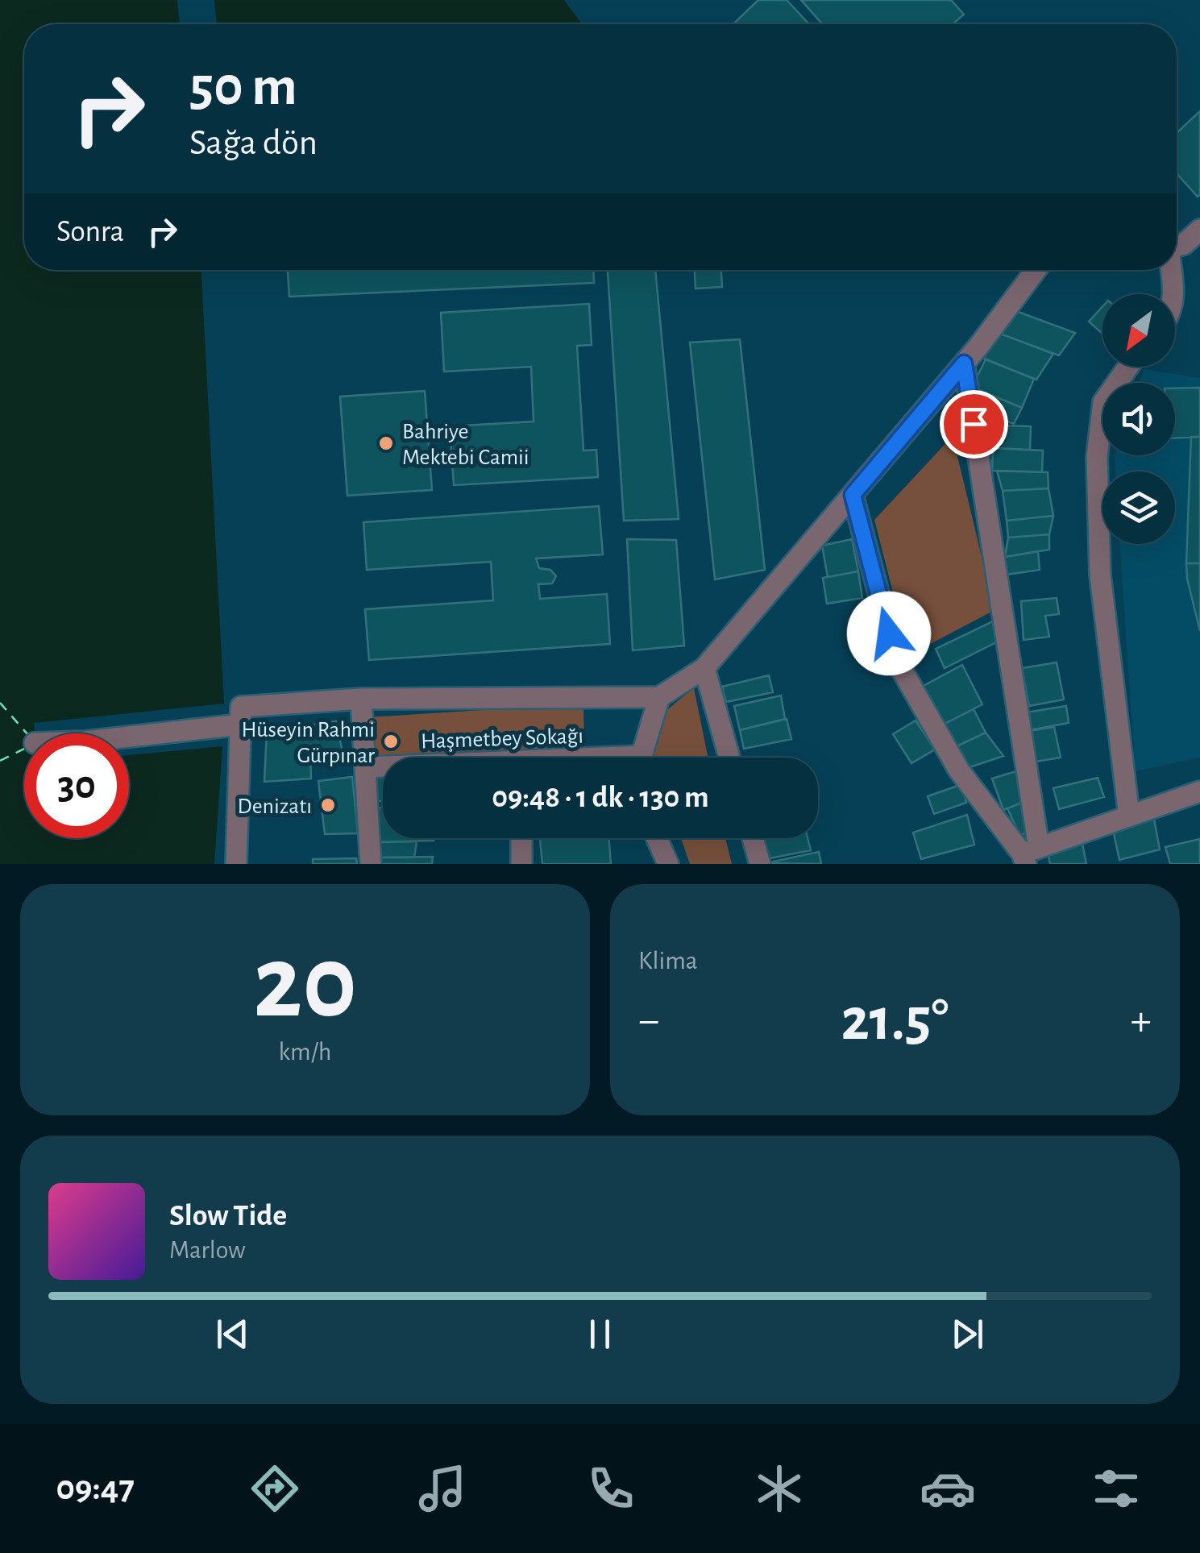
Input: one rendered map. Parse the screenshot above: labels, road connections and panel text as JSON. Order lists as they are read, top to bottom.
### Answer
{
  "streets": {
    "street": ["Haşmetbey Sokağı"]
  },
  "places": ["Bahriye Mektebi Camii", "Hüseyin Rahmi Gürpınar", "Denizatı"],
  "north": "bottom left",
  "page": {
    "turn": ["50 m", "Sağa dön"],
    "then": "Sonra",
    "limit": "30",
    "trip": "09:48 · 1 dk · 130 m",
    "tile": [
      ["20", "km/h"],
      "Klima"
    ],
    "heat": ["−", "21.5°", "+"],
    "song": ["Slow Tide", "Marlow"],
    "tabs": "09:47"
  }
}
